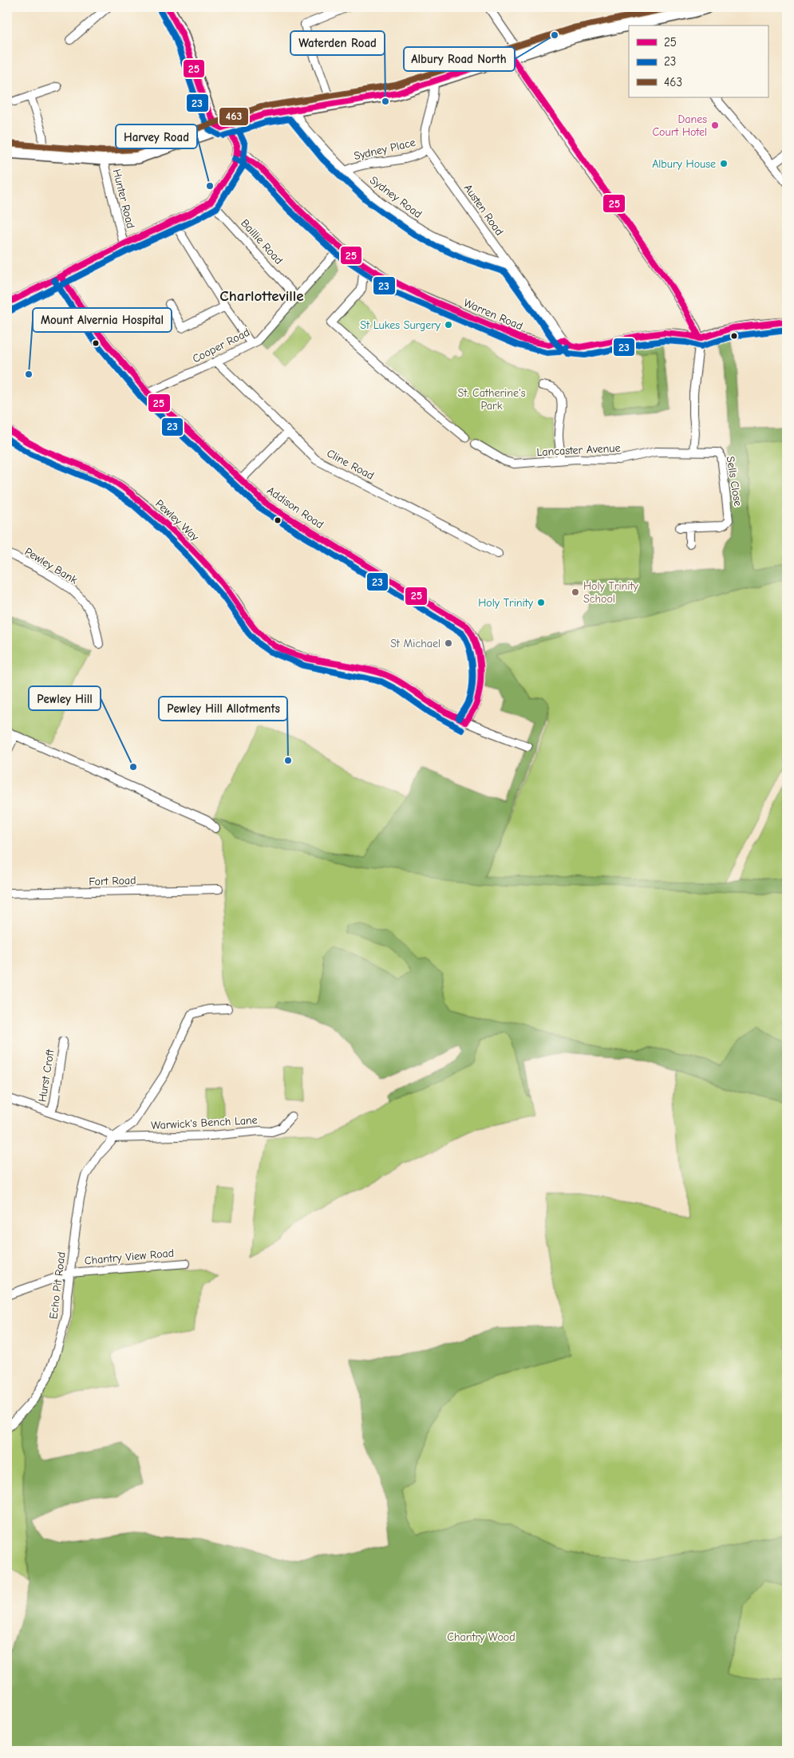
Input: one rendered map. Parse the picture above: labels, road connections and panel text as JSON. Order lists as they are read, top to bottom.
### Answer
{
  "streets": {
    "street": [
      "Sydney Place",
      "Sydney Road",
      "Hunter Road",
      "Austen Road",
      "Baillie Road",
      "Warren Road",
      "Cooper Road",
      "Lancaster Avenue",
      "Cline Road",
      "Sells Close",
      "Addison Road",
      "Pewley Way",
      "Pewley Bank",
      "Fort Road",
      "Hurst Croft",
      "Warwick's Bench Lane",
      "Chantry View Road",
      "Echo Pit Road"
    ]
  },
  "crossings": [
    ["Sydney Place", "Sydney Road"],
    ["Sydney Place", "Austen Road"],
    ["Sydney Road", "Austen Road"],
    ["Austen Road", "Warren Road"],
    ["Baillie Road", "Cooper Road"],
    ["Warren Road", "Cooper Road"],
    ["Cooper Road", "Cline Road"],
    ["Cooper Road", "Addison Road"],
    ["Lancaster Avenue", "Sells Close"],
    ["Addison Road", "Pewley Way"],
    ["Warwick's Bench Lane", "Echo Pit Road"],
    ["Chantry View Road", "Echo Pit Road"]
  ],
  "districts": ["Charlotteville"],
  "parks": ["St. Catherine's Park", "Chantry Wood"],
  "places": [
    "Albury Road North",
    "Waterden Road",
    "Danes Court Hotel",
    "Albury House",
    "Harvey Road",
    "St Lukes Surgery",
    "Mount Alvernia Hospital",
    "Holy Trinity School",
    "Holy Trinity",
    "St Michael",
    "Pewley Hill Allotments",
    "Pewley Hill"
  ],
  "lines": ["transit line 25", "transit line 463", "transit line 23"],
  "legend": ["25", "23", "463"]
}
